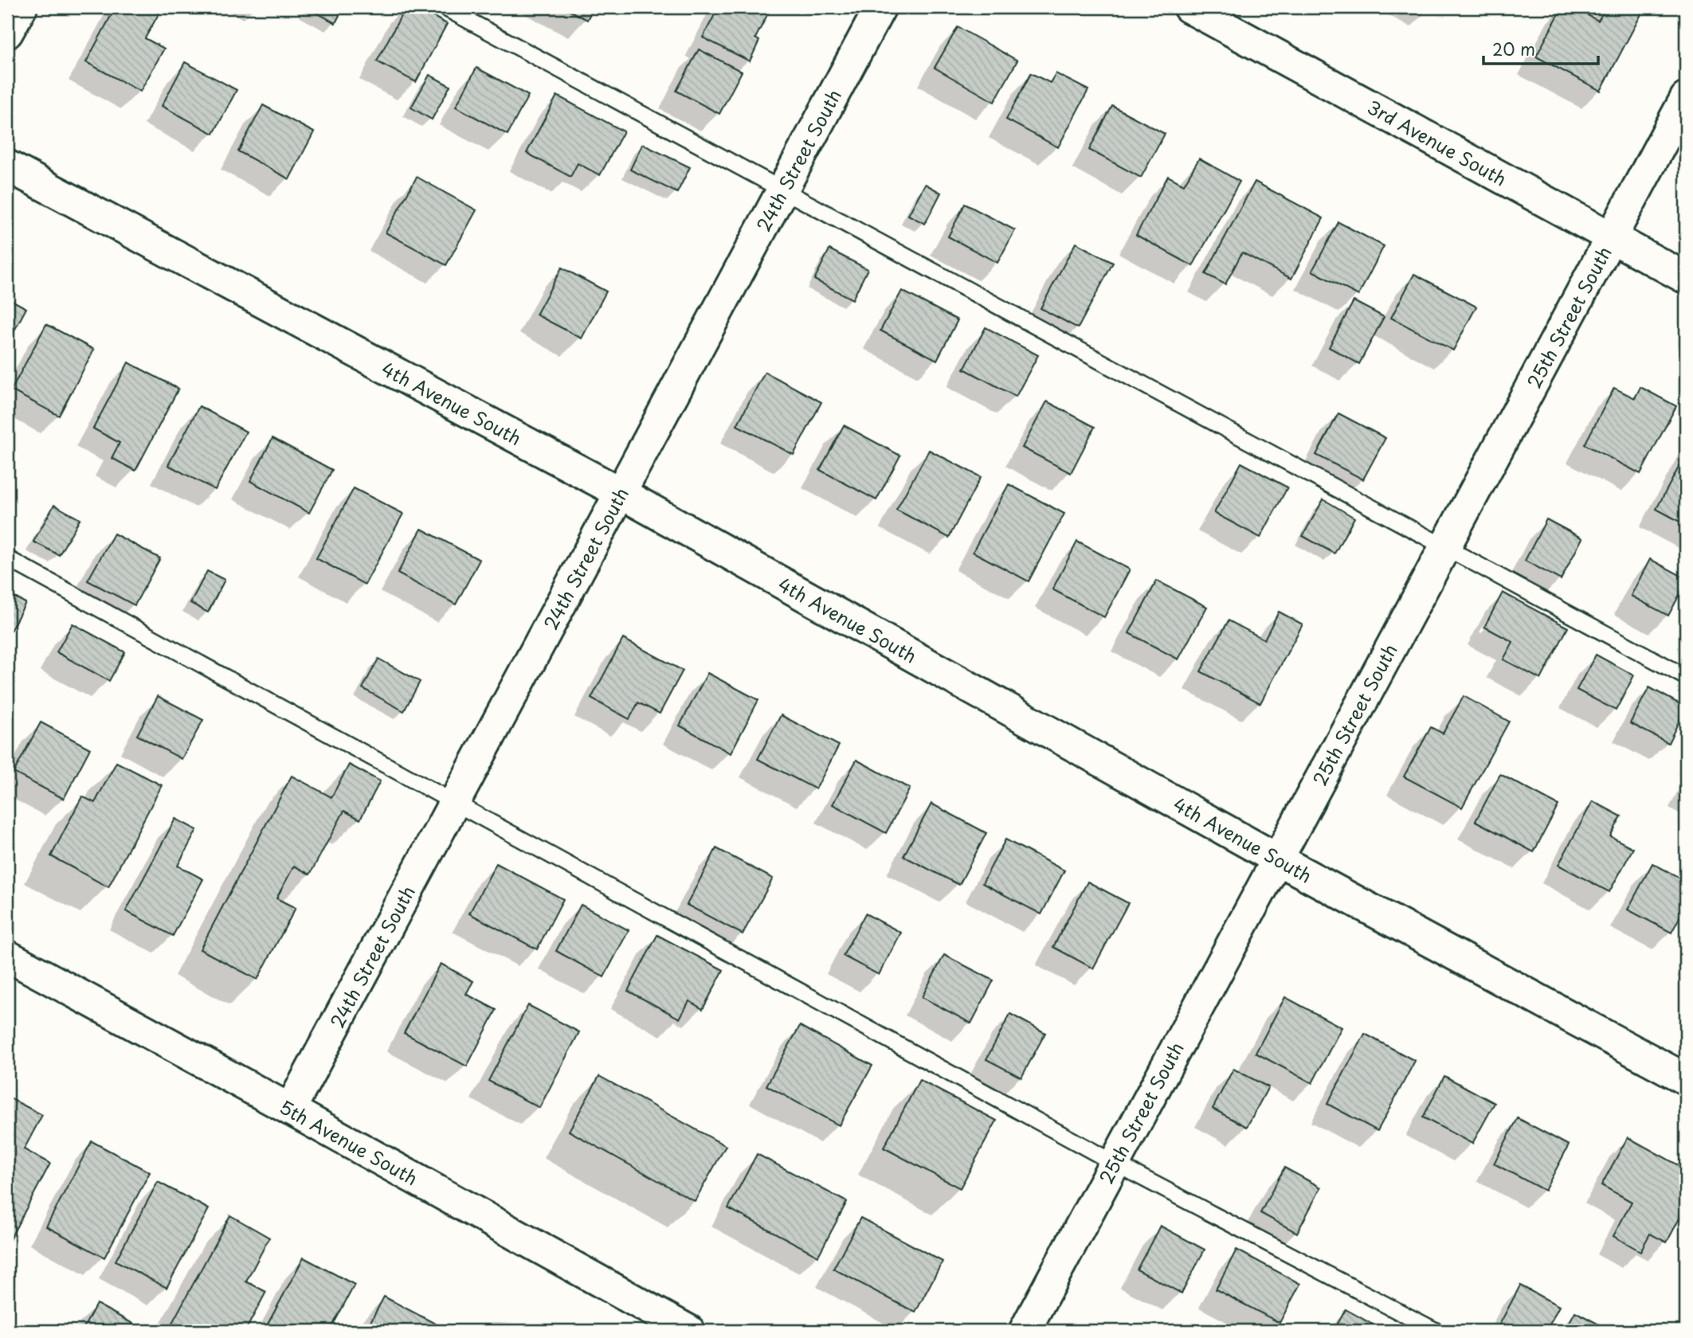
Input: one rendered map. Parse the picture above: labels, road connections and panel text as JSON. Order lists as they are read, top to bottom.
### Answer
{
  "streets": {
    "street": [
      "3rd Avenue South",
      "24th Street South",
      "25th Street South",
      "4th Avenue South",
      "5th Avenue South"
    ]
  },
  "crossings": [
    ["3rd Avenue South", "25th Street South"],
    ["24th Street South", "4th Avenue South"],
    ["24th Street South", "5th Avenue South"],
    ["25th Street South", "4th Avenue South"]
  ],
  "scale_bar": "20 m"
}
